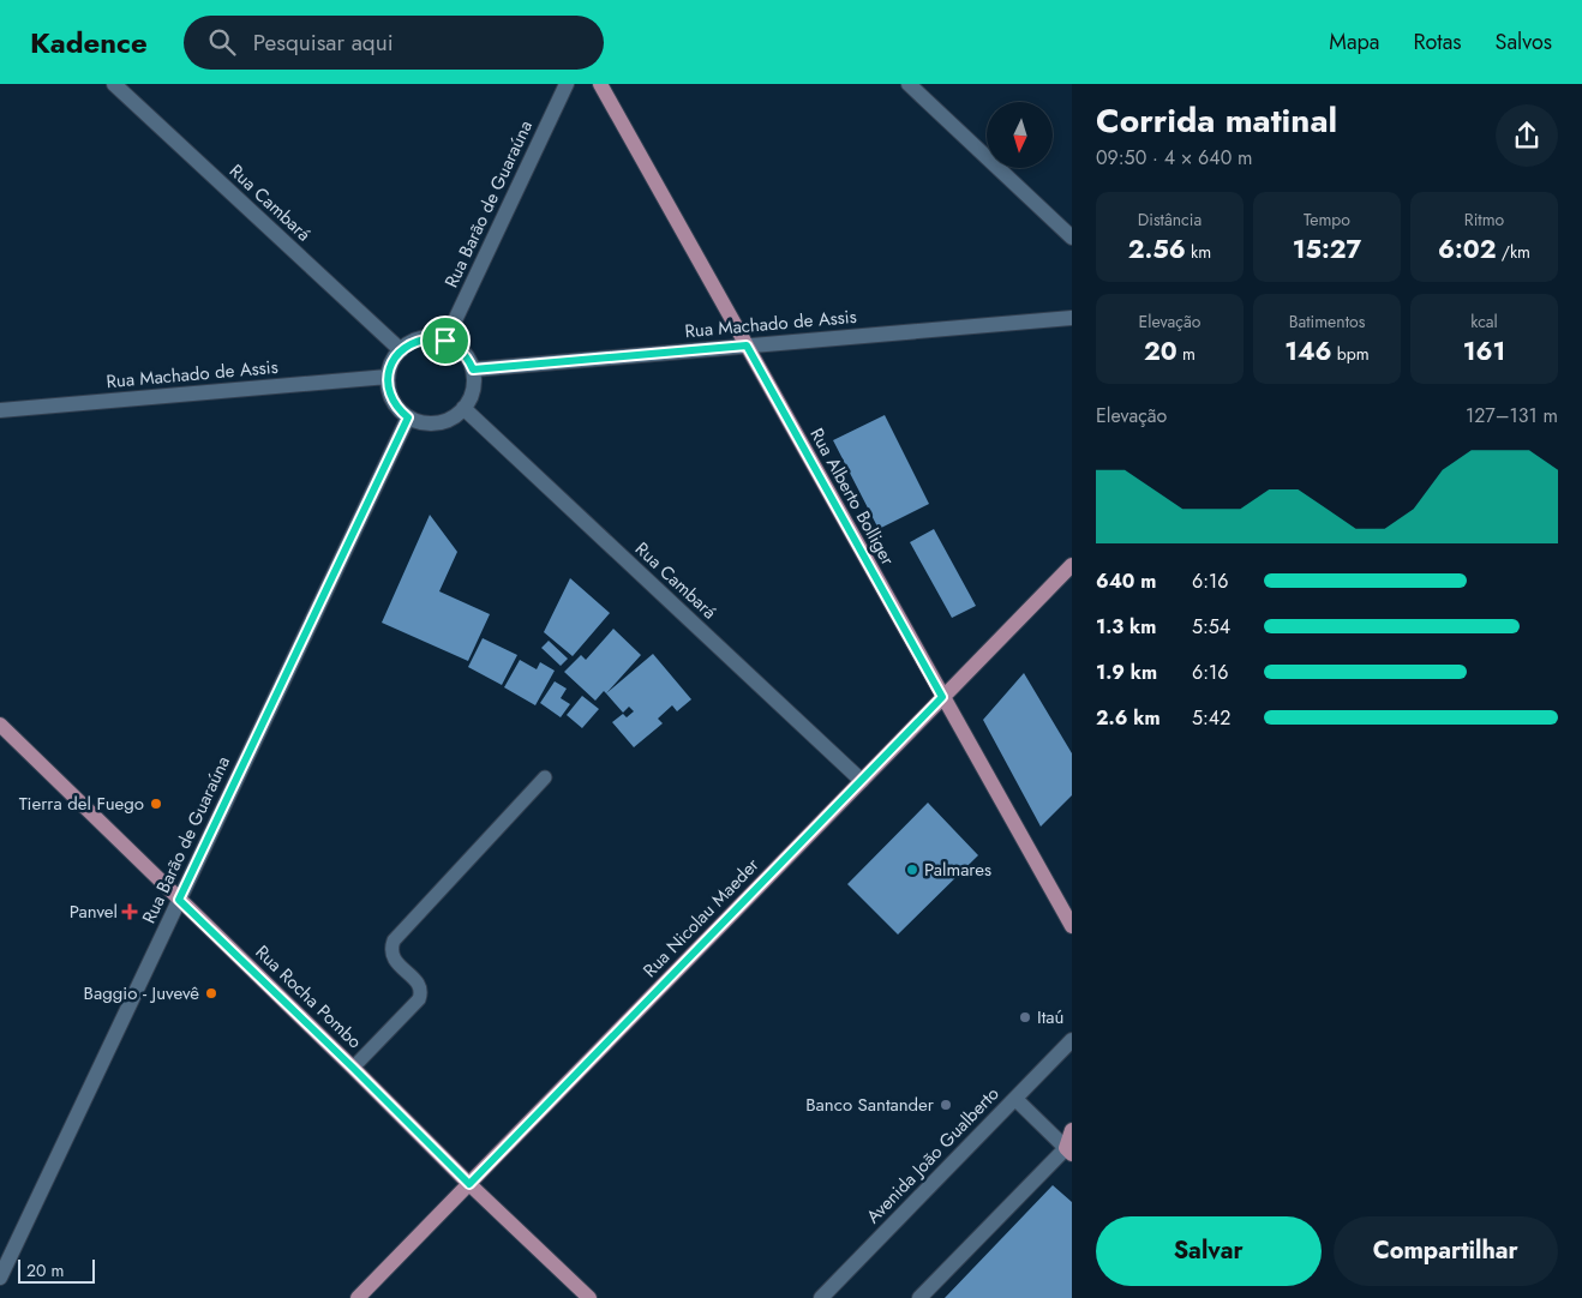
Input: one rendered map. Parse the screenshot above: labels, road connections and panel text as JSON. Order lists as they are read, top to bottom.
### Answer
{
  "streets": {
    "main road": ["Rua Alberto Bolliger", "Rua Nicolau Maeder", "Rua Rocha Pombo"],
    "street": [
      "Rua Cambará",
      "Rua Barão de Guaraúna",
      "Rua Machado de Assis",
      "Avenida João Gualberto"
    ]
  },
  "crossings": [
    ["Rua Cambará", "Rua Barão de Guaraúna"],
    ["Rua Cambará", "Rua Machado de Assis"],
    ["Rua Cambará", "Rua Nicolau Maeder"],
    ["Rua Barão de Guaraúna", "Rua Machado de Assis"],
    ["Rua Barão de Guaraúna", "Rua Rocha Pombo"],
    ["Rua Machado de Assis", "Rua Alberto Bolliger"],
    ["Rua Alberto Bolliger", "Rua Nicolau Maeder"],
    ["Rua Nicolau Maeder", "Rua Rocha Pombo"]
  ],
  "places": {
    "other": [
      "Tierra del Fuego",
      "Palmares",
      "Baggio - Juvevê",
      "Itaú",
      "Banco Santander"
    ],
    "health": ["Panvel"]
  },
  "scale_bar": "20 m",
  "north": "bottom",
  "page": {
    "header": "Kadence",
    "search": "Pesquisar aqui",
    "nav": ["Mapa", "Rotas", "Salvos"],
    "heading": ["Corrida matinal", "09:50 · 4 × 640 m"],
    "stats": [
      ["Distância", "2.56 km"],
      ["Tempo", "15:27"],
      ["Ritmo", "6:02 /km"],
      ["Elevação", "20 m"],
      ["Batimentos", "146 bpm"],
      ["kcal", "161"]
    ],
    "chart": ["Elevação", "127–131 m"],
    "list": [
      {
        "name": "640 m",
        "note": "6:16"
      },
      {
        "name": "1.3 km",
        "note": "5:54"
      },
      {
        "name": "1.9 km",
        "note": "6:16"
      },
      {
        "name": "2.6 km",
        "note": "5:42"
      }
    ],
    "buttons": ["Salvar", "Compartilhar"],
    "scale": "20 m"
  }
}
